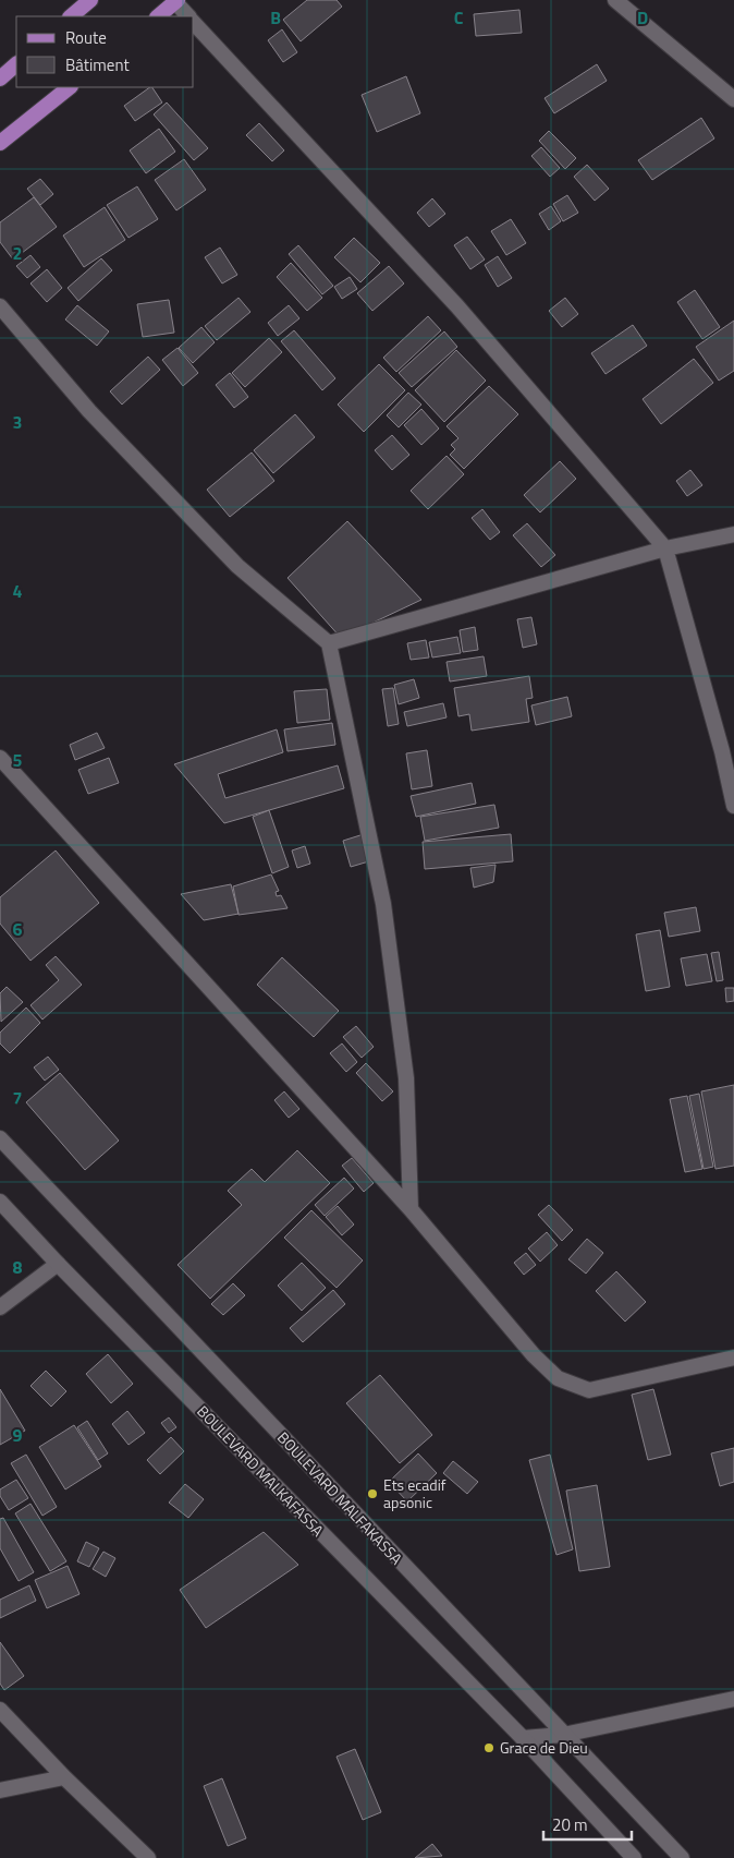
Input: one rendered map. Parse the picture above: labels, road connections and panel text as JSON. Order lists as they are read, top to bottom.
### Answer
{
  "streets": {
    "street": ["BOULEVARD MALKAFASSA", "BOULEVARD MALFAKASSA"]
  },
  "places": ["Ets ecadif apsonic", "Grace de Dieu"],
  "legend": ["Route", "Bâtiment"],
  "scale_bar": "20 m",
  "grid": {
    "columns": ["B", "C", "D"],
    "rows": [
      "2",
      "3",
      "4",
      "5",
      "6",
      "7",
      "8",
      "9"
    ]
  }
}
